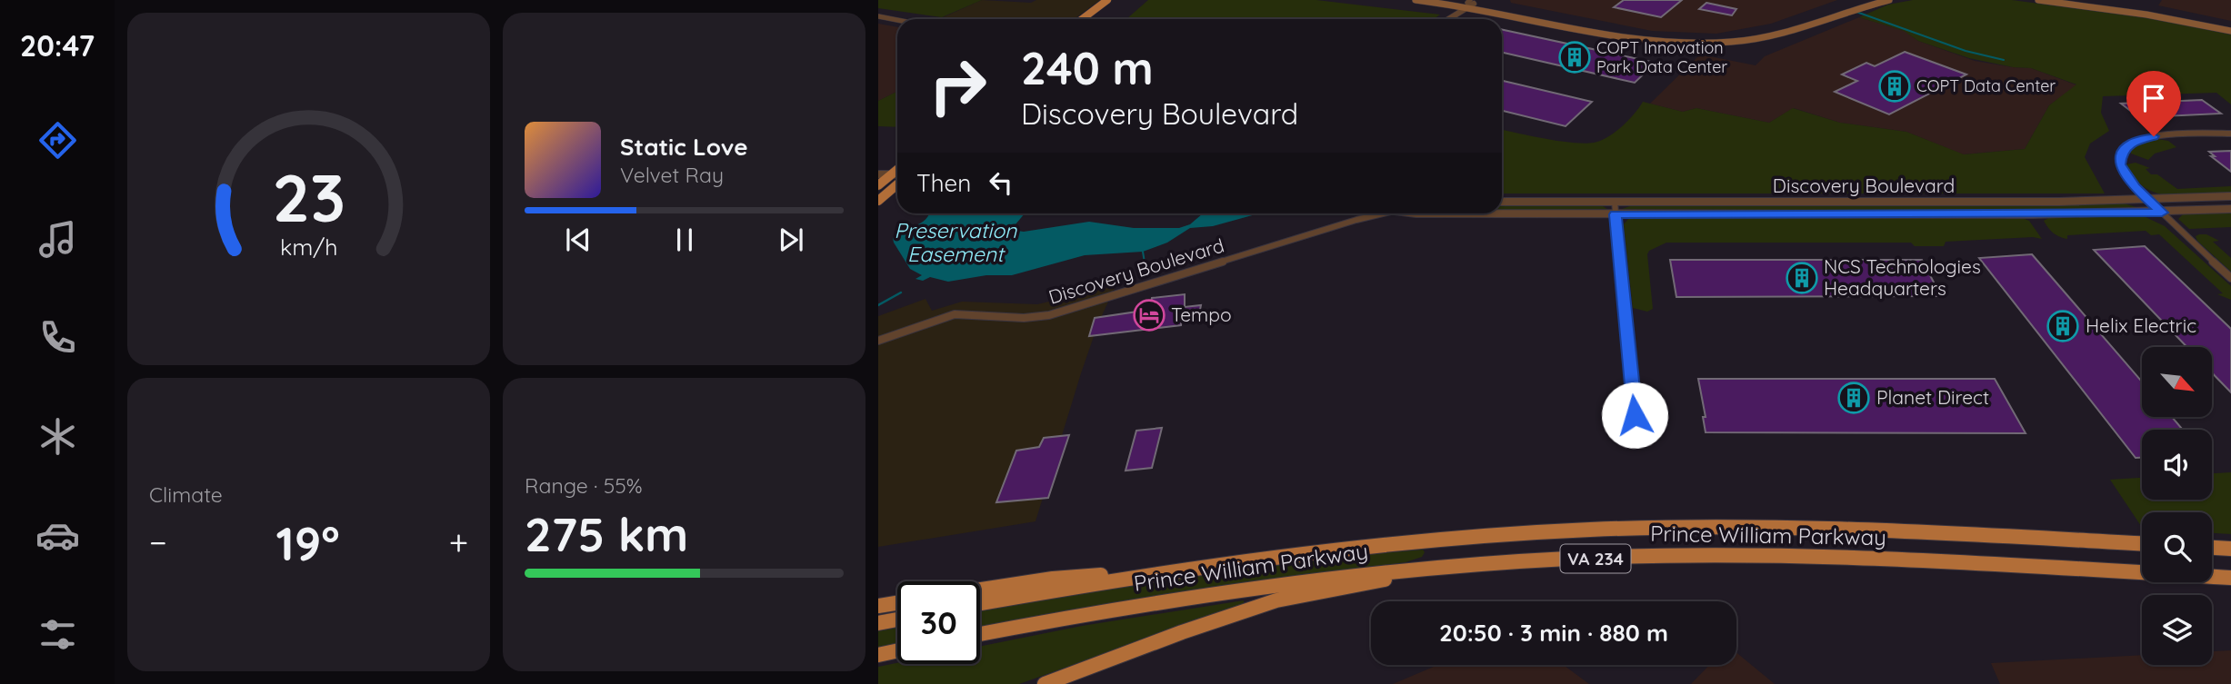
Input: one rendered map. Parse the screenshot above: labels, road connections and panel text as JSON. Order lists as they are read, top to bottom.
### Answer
{
  "streets": {
    "highway": ["Prince William Parkway", "VA 234"],
    "street": ["Discovery Boulevard"]
  },
  "water": ["Preservation Easement"],
  "places": {
    "building": [
      "COPT Innovation Park Data Center",
      "COPT Data Center",
      "NCS Technologies Headquarters",
      "Helix Electric",
      "Planet Direct"
    ],
    "hotel": ["Tempo"]
  },
  "north": "bottom right",
  "page": {
    "tabs": "20:47",
    "turn": ["240 m", "Discovery Boulevard"],
    "song": ["Static Love", "Velvet Ray"],
    "then": "Then",
    "tile": [
      "Climate",
      ["Range · 55%", "275 km"]
    ],
    "heat": ["−", "19°", "+"],
    "limit": "30",
    "trip": "20:50 · 3 min · 880 m",
    "gauge": ["23", "km/h"]
  }
}
